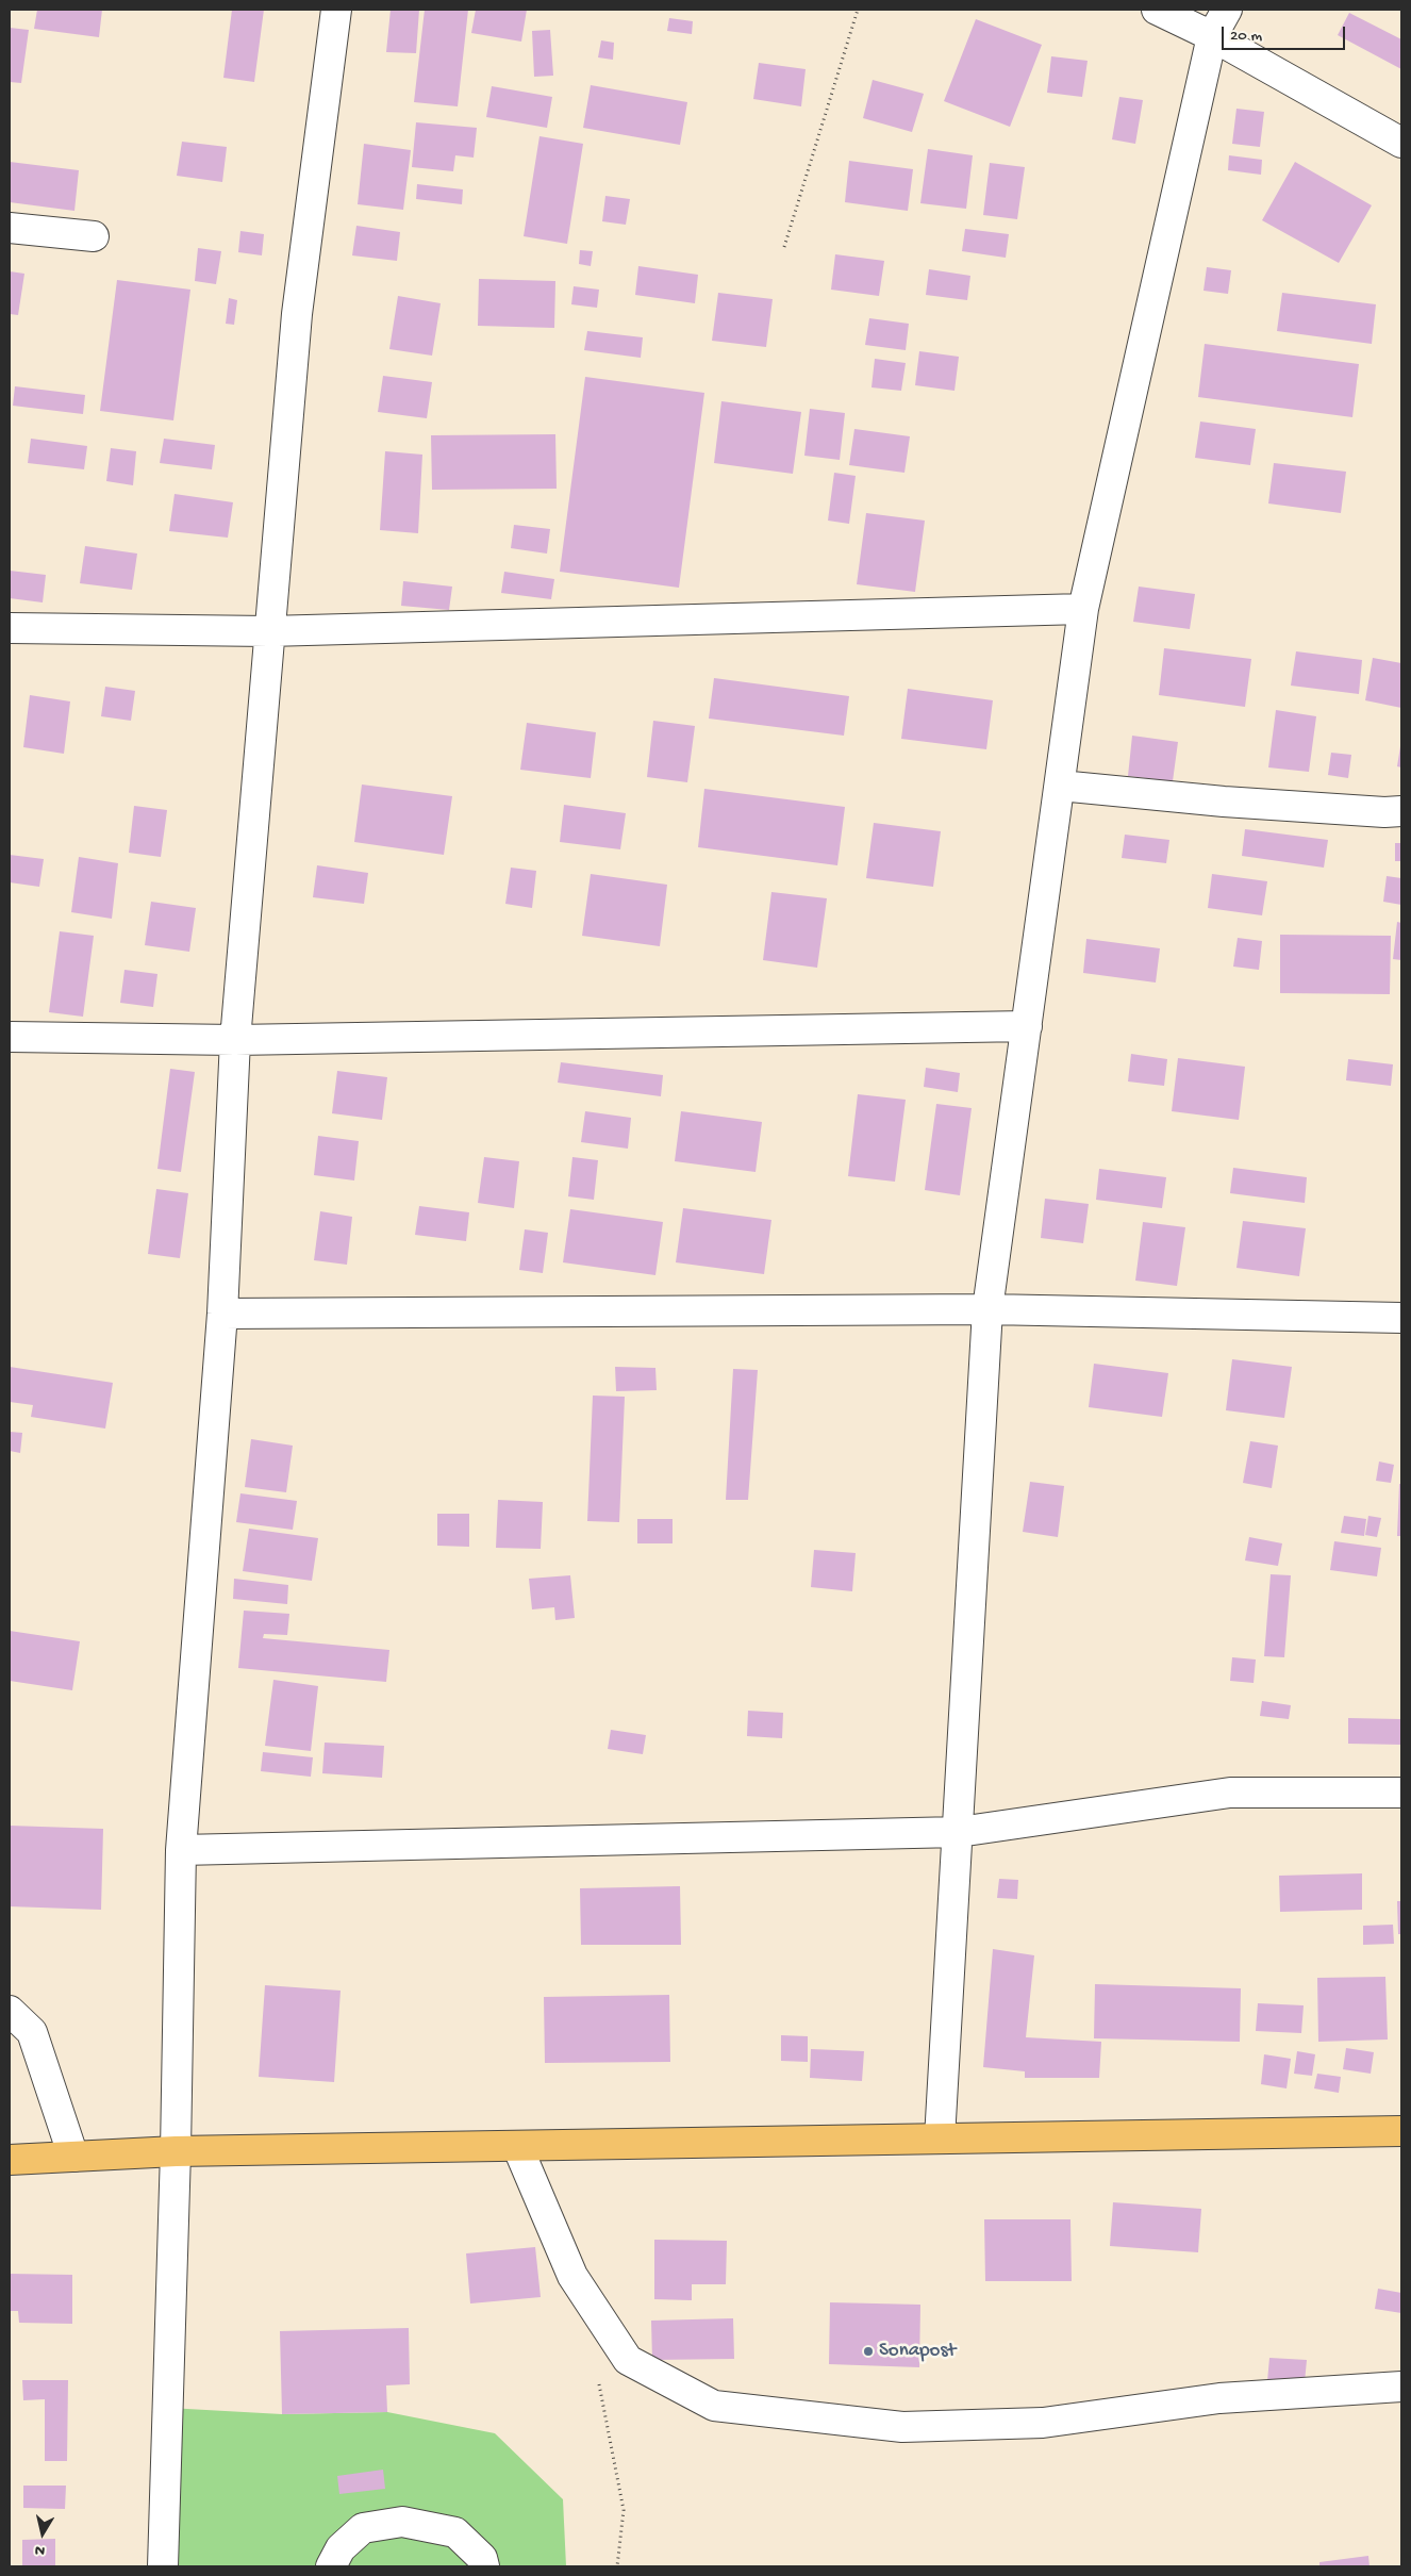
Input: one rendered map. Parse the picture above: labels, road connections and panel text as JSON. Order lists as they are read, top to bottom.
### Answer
{
  "places": ["Sonapost"],
  "scale_bar": "20 m",
  "north": "bottom"
}
